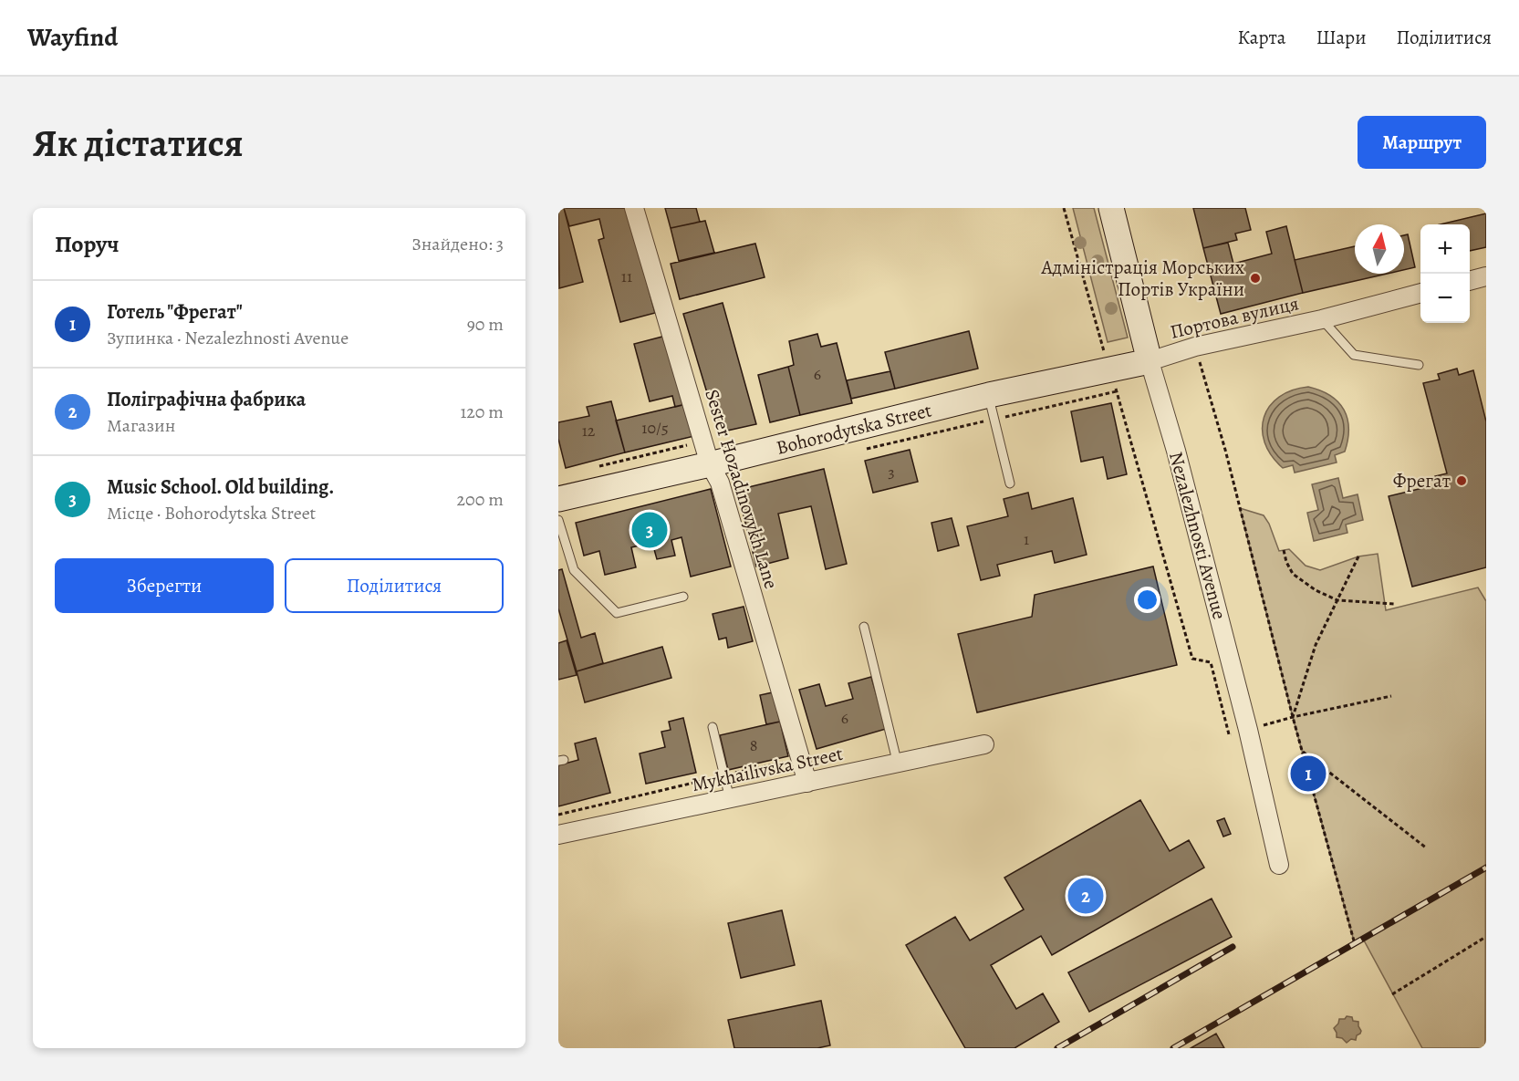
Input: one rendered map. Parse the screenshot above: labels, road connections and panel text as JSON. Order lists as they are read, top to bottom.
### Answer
{
  "streets": {
    "street": [
      "Портова вулиця",
      "Bohorodytska Street",
      "Sester Hozadinovykh Lane",
      "Nezalezhnosti Avenue",
      "Mykhailivska Street"
    ]
  },
  "crossings": [
    ["Портова вулиця", "Bohorodytska Street"],
    ["Портова вулиця", "Nezalezhnosti Avenue"],
    ["Bohorodytska Street", "Sester Hozadinovykh Lane"],
    ["Bohorodytska Street", "Nezalezhnosti Avenue"],
    ["Sester Hozadinovykh Lane", "Mykhailivska Street"]
  ],
  "places": ["Адміністрація Морських Портів України", "Фрегат"],
  "house_numbers": [
    "11",
    "6",
    "10/5",
    "12",
    "3",
    "1",
    "6",
    "8"
  ],
  "north": "top",
  "page": {
    "header": "Wayfind",
    "nav": ["Карта", "Шари", "Поділитися"],
    "buttons": [
      "Маршрут",
      ["Зберегти", "Поділитися"]
    ],
    "title": "Як дістатися",
    "heading": ["Поруч", "Знайдено: 3"],
    "map_buttons": ["+", "−"],
    "list": [
      {
        "mark": "1",
        "name": "Готель \"Фрегат\"",
        "note": "Зупинка · Nezalezhnosti Avenue",
        "value": "90 m"
      },
      {
        "mark": "2",
        "name": "Поліграфічна фабрика",
        "note": "Магазин",
        "value": "120 m"
      },
      {
        "mark": "3",
        "name": "Music School. Old building.",
        "note": "Місце · Bohorodytska Street",
        "value": "200 m"
      }
    ],
    "pins": ["3", "1", "2"]
  }
}
